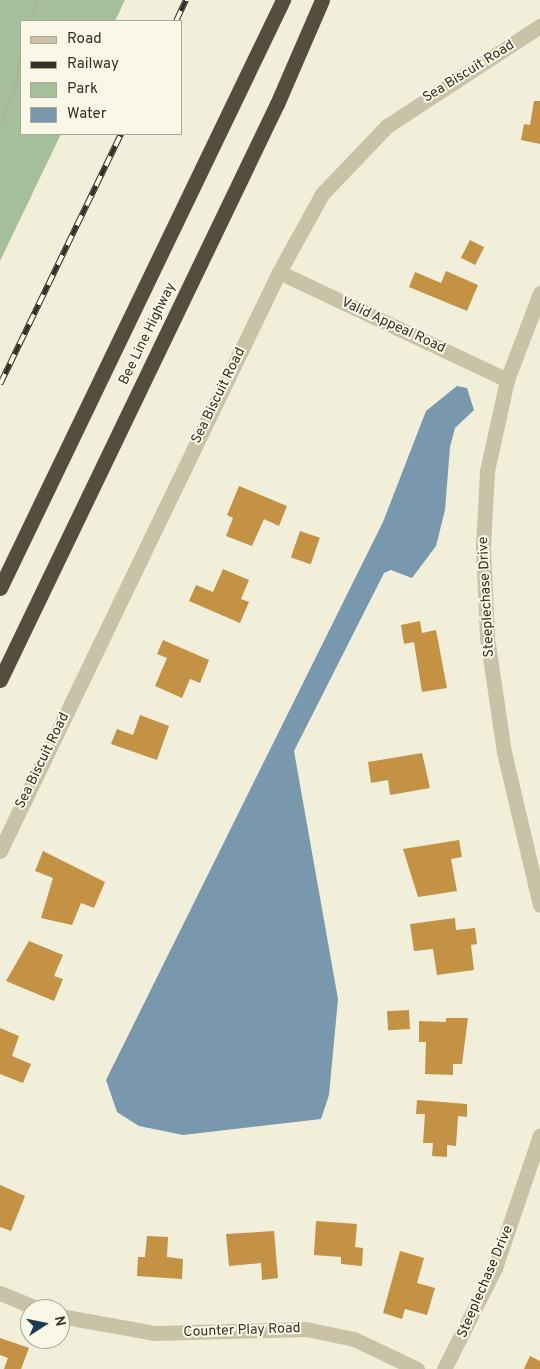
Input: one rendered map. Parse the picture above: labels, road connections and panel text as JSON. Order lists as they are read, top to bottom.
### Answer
{
  "streets": {
    "highway": ["Bee Line Highway"],
    "street": [
      "Sea Biscuit Road",
      "Valid Appeal Road",
      "Steeplechase Drive",
      "Counter Play Road"
    ]
  },
  "crossings": [
    ["Sea Biscuit Road", "Valid Appeal Road"],
    ["Valid Appeal Road", "Steeplechase Drive"]
  ],
  "legend": [
    "Road",
    "Railway",
    "Park",
    "Water"
  ],
  "north": "right"
}
